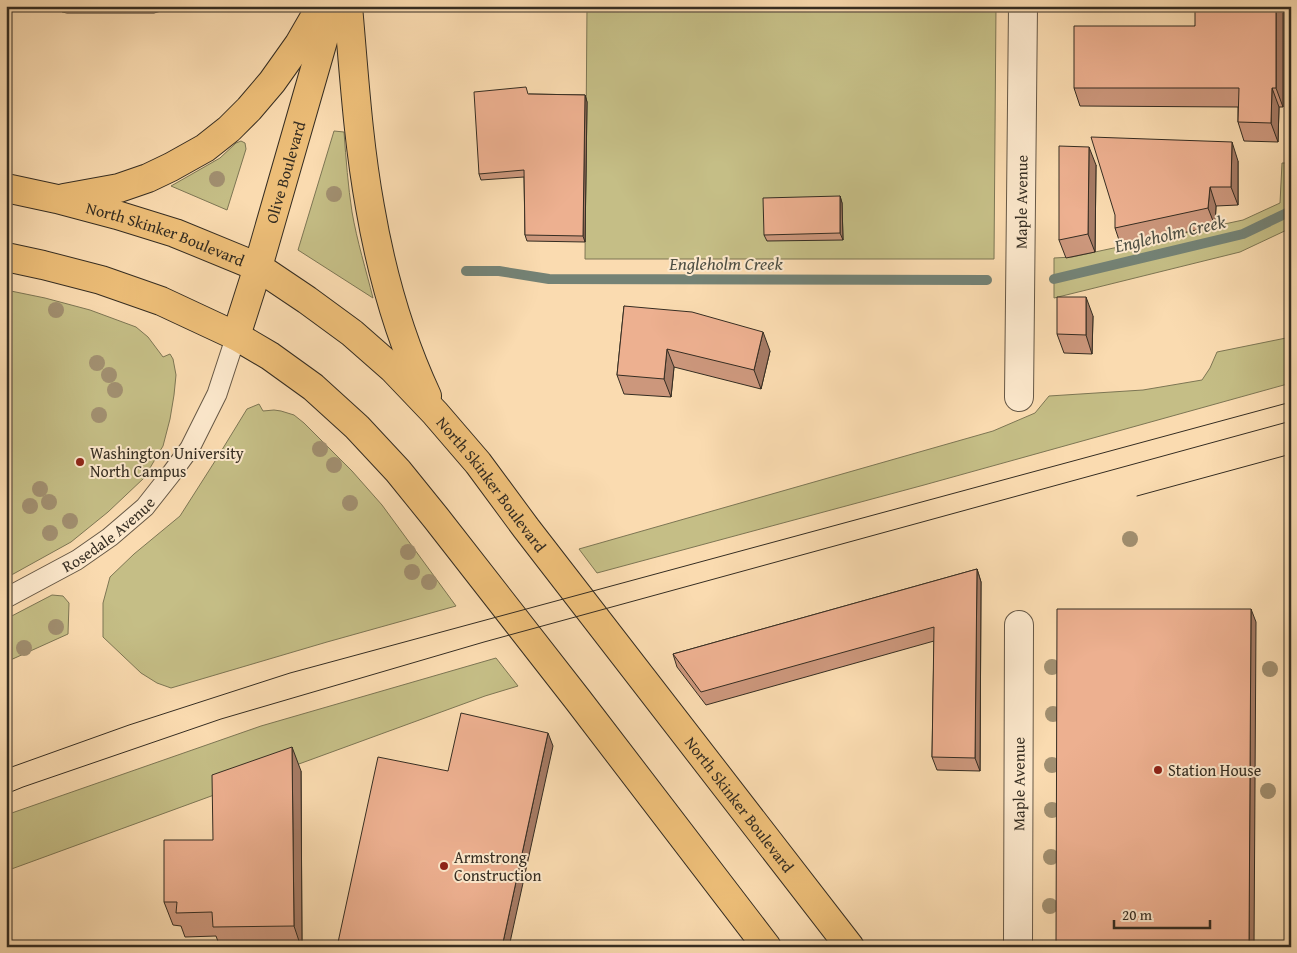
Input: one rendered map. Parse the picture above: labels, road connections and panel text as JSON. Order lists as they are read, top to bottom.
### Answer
{
  "streets": {
    "main road": ["Olive Boulevard", "North Skinker Boulevard"],
    "street": ["Maple Avenue"],
    "lane": ["Rosedale Avenue"]
  },
  "crossings": [
    ["Olive Boulevard", "North Skinker Boulevard"],
    ["Olive Boulevard", "Rosedale Avenue"]
  ],
  "water": ["Engleholm Creek"],
  "places": ["Washington University North Campus", "Station House", "Armstrong Construction"],
  "scale_bar": "20 m"
}
